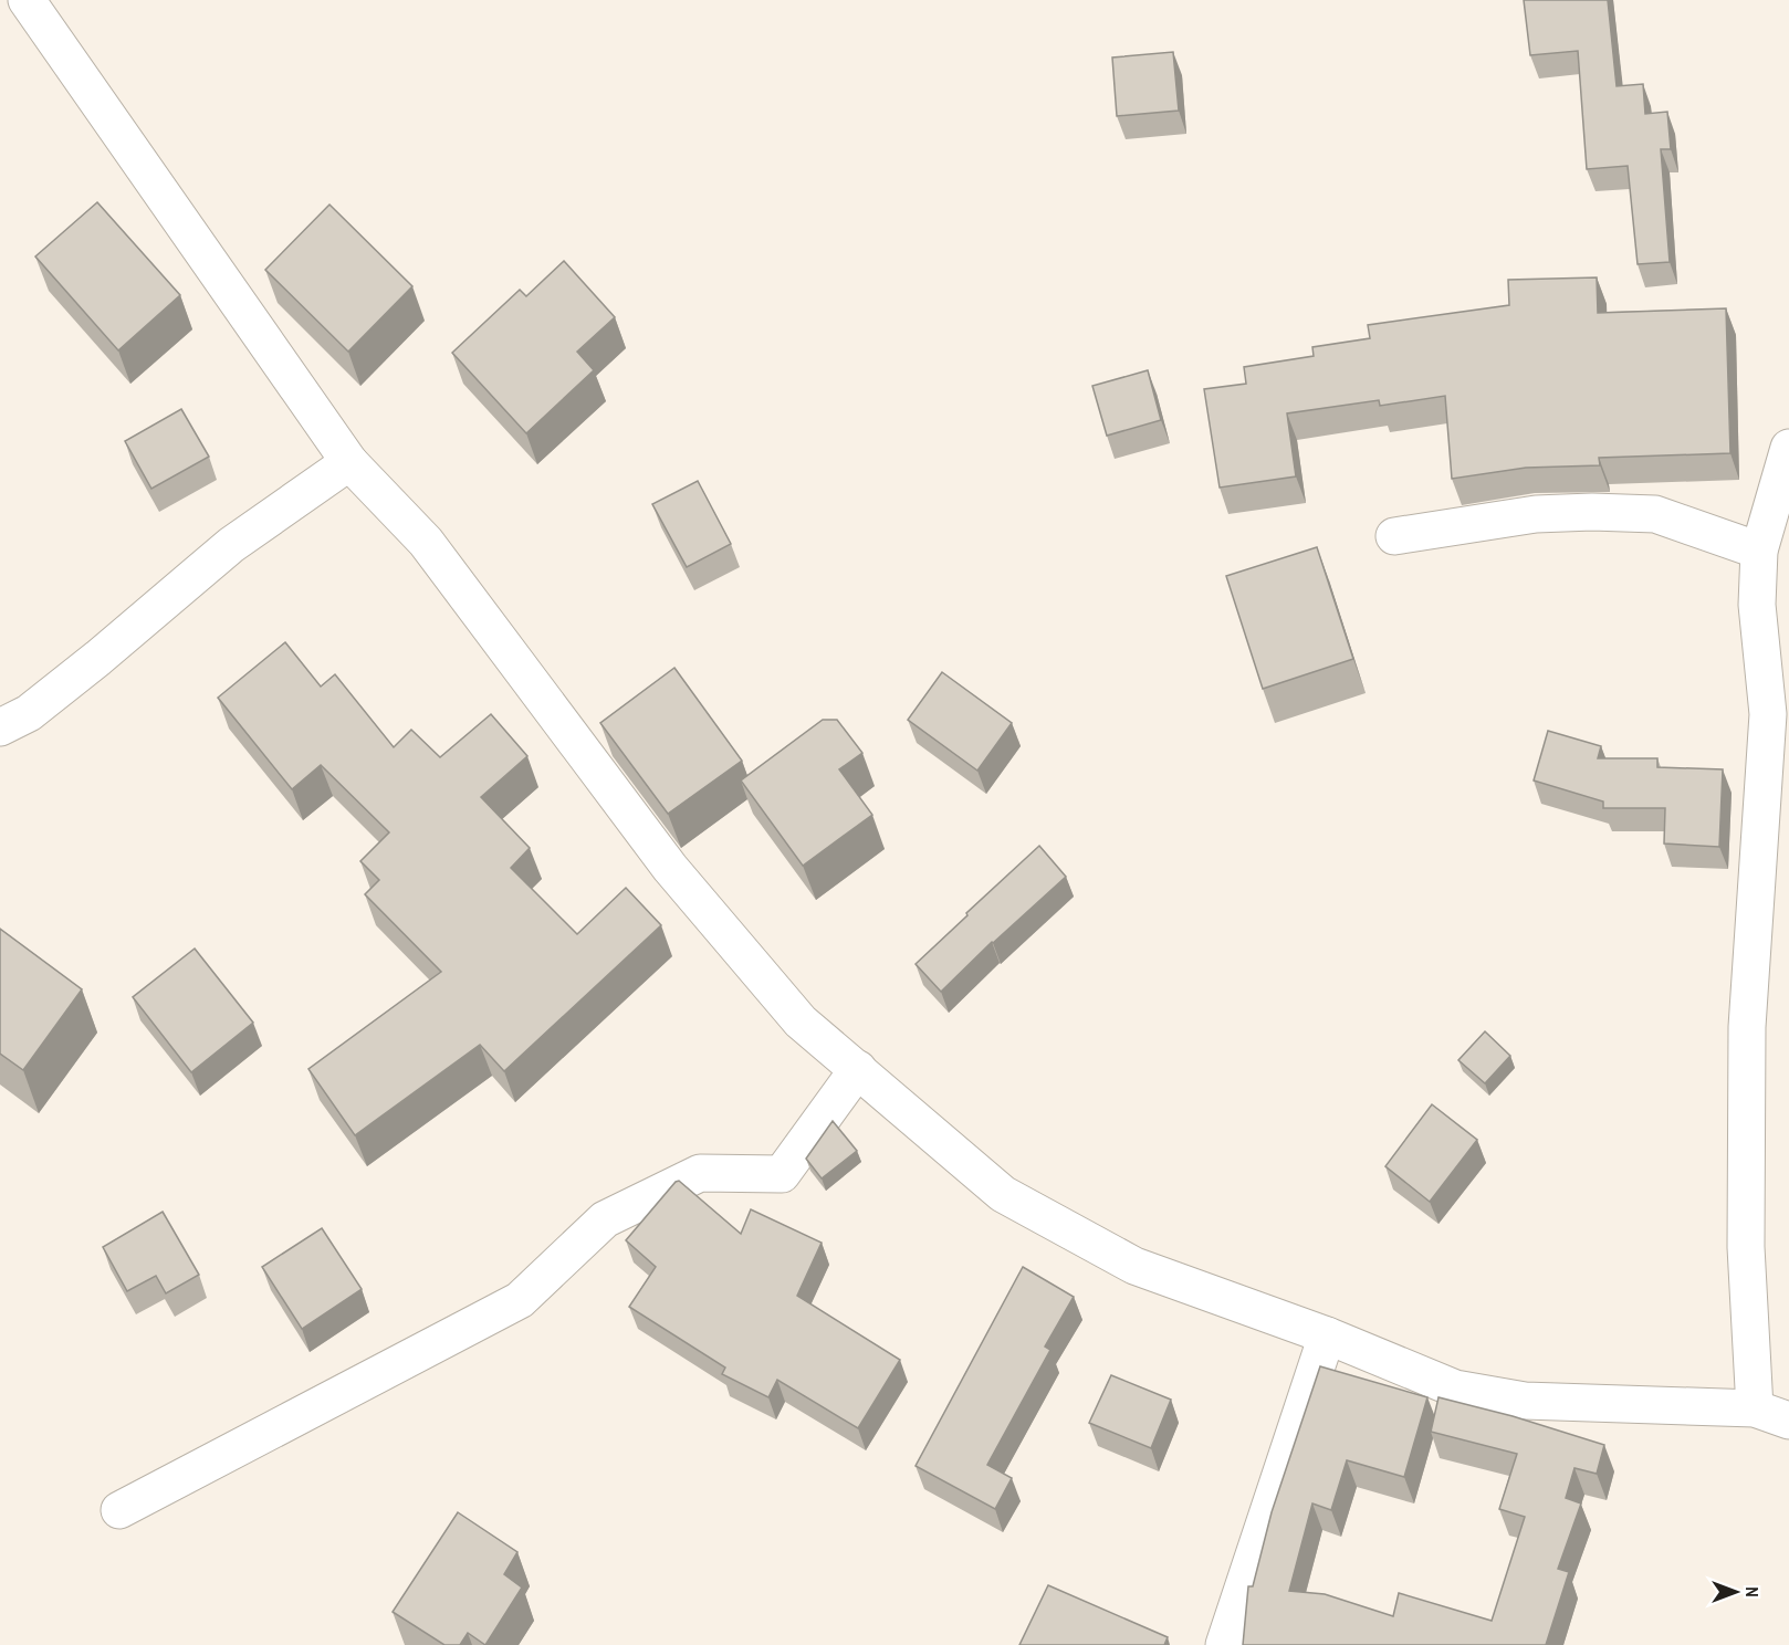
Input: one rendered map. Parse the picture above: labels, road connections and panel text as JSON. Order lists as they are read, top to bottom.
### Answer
{
  "north": "right"
}
